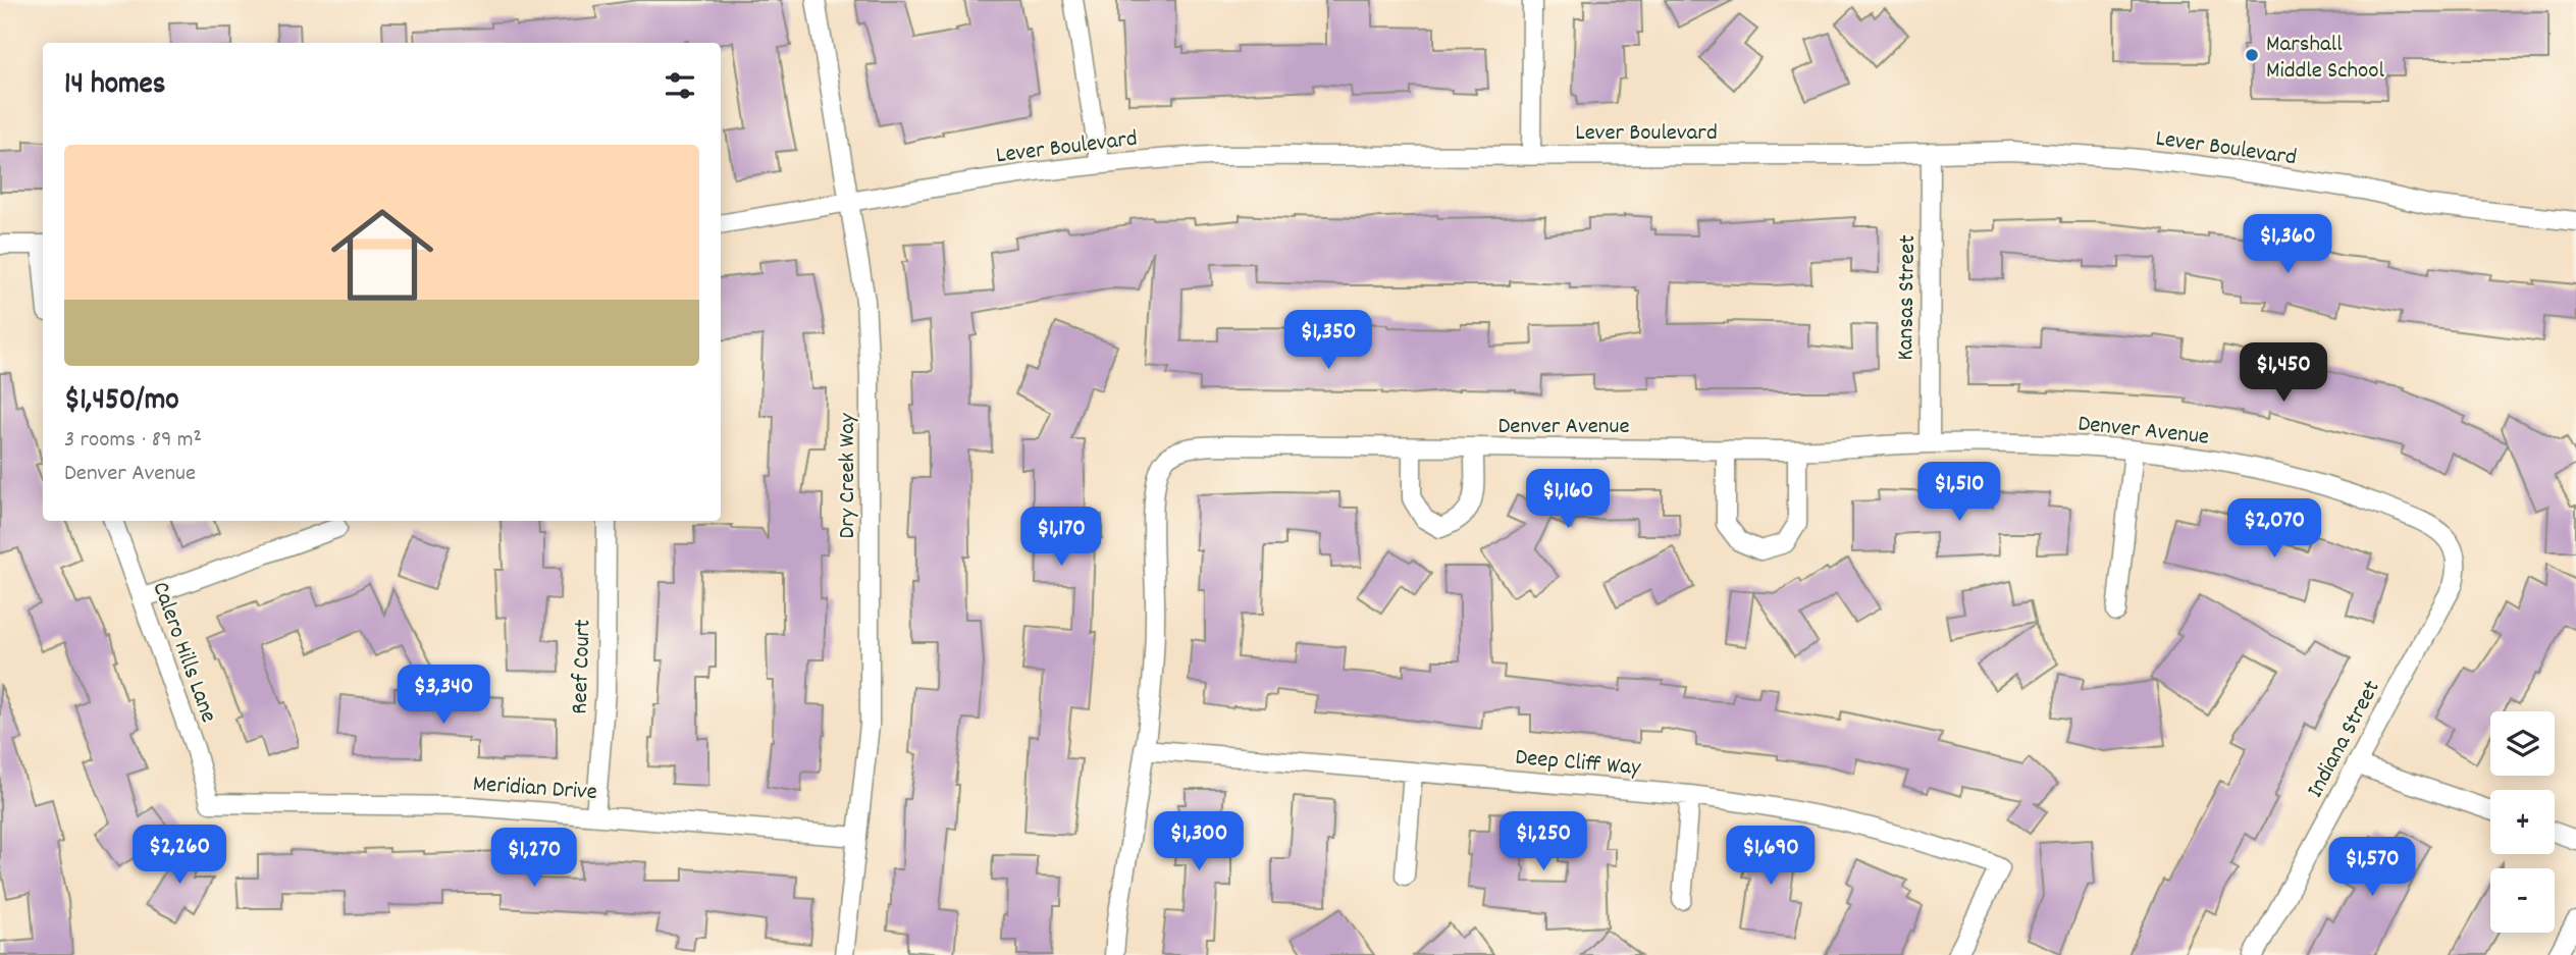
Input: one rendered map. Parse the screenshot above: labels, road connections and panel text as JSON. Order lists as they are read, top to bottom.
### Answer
{
  "streets": {
    "street": [
      "Lever Boulevard",
      "Kansas Street",
      "Denver Avenue",
      "Dry Creek Way",
      "Calero Hills Lane",
      "Reef Court",
      "Indiana Street",
      "Deep Cliff Way",
      "Meridian Drive"
    ]
  },
  "crossings": [
    ["Lever Boulevard", "Kansas Street"],
    ["Lever Boulevard", "Dry Creek Way"],
    ["Kansas Street", "Denver Avenue"],
    ["Denver Avenue", "Indiana Street"],
    ["Denver Avenue", "Deep Cliff Way"],
    ["Dry Creek Way", "Meridian Drive"],
    ["Calero Hills Lane", "Meridian Drive"],
    ["Reef Court", "Meridian Drive"]
  ],
  "places": ["Marshall Middle School"],
  "page": {
    "heading": "14 homes",
    "list": [
      {
        "name": "$1,450/mo",
        "note": "3 rooms · 89 m² · Denver Avenue"
      }
    ],
    "price": [
      "$1,360",
      "$1,350",
      "$1,450",
      "$1,510",
      "$1,160",
      "$2,070",
      "$1,170",
      "$3,340",
      "$1,300",
      "$1,250",
      "$2,260",
      "$1,690",
      "$1,270",
      "$1,570"
    ],
    "map_buttons": ["+", "−"]
  }
}
